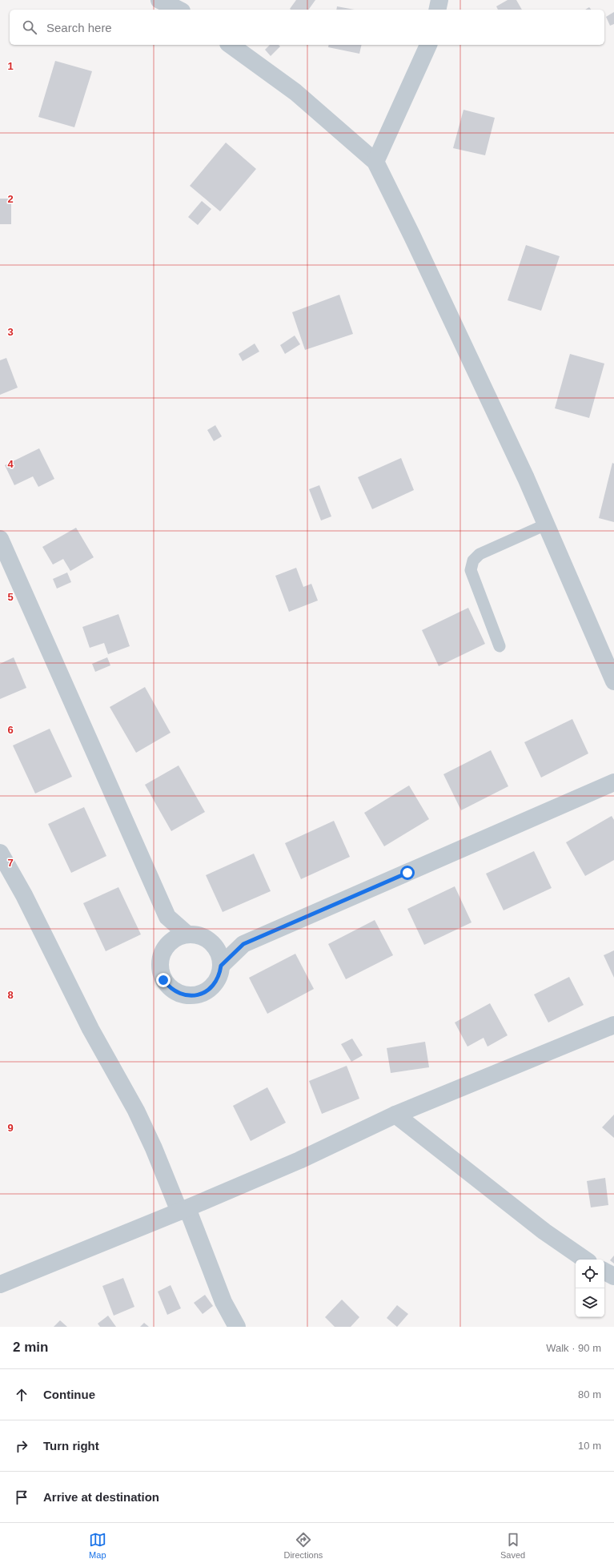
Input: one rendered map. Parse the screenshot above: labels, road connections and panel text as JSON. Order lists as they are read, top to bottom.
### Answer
{
  "page": {
    "search": "Search here",
    "heading": ["2 min", "Walk · 90 m"],
    "list": [
      ["Continue", "80 m"],
      ["Turn right", "10 m"],
      "Arrive at destination"
    ],
    "nav": ["Map", "Directions", "Saved"]
  },
  "grid": {
    "rows": [
      "1",
      "2",
      "3",
      "4",
      "5",
      "6",
      "7",
      "8",
      "9"
    ]
  }
}
